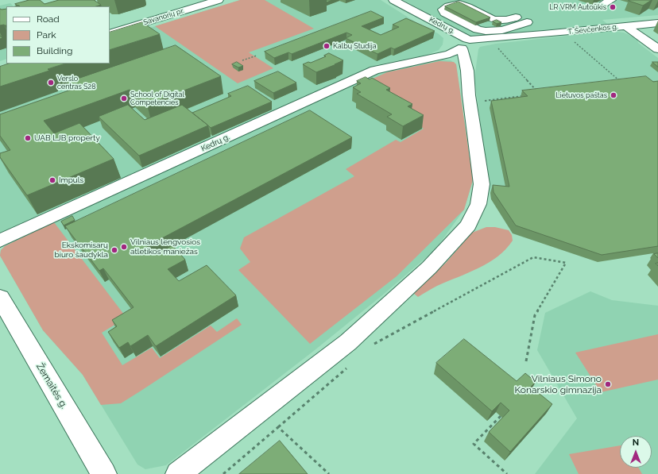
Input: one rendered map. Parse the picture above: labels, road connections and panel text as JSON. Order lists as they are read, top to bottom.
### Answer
{
  "streets": {
    "street": [
      "Savanorių pr.",
      "Kedrų g.",
      "T. Ševčenkos g.",
      "Žemaitės g."
    ]
  },
  "crossings": [
    ["Kedrų g.", "T. Ševčenkos g."]
  ],
  "places": [
    "LR VRM Autoūkis",
    "Kalbų Studija",
    "Verslo centras S28",
    "Lietuvos paštas",
    "School of Digital Competencies",
    "UAB LJB property",
    "Impuls",
    "Vilniaus lengvosios atletikos maniežas",
    "Ekskomisarų biuro šaudykla",
    "Vilniaus Simono Konarskio gimnazija"
  ],
  "legend": ["Road", "Park", "Building"],
  "north": "top"
}
